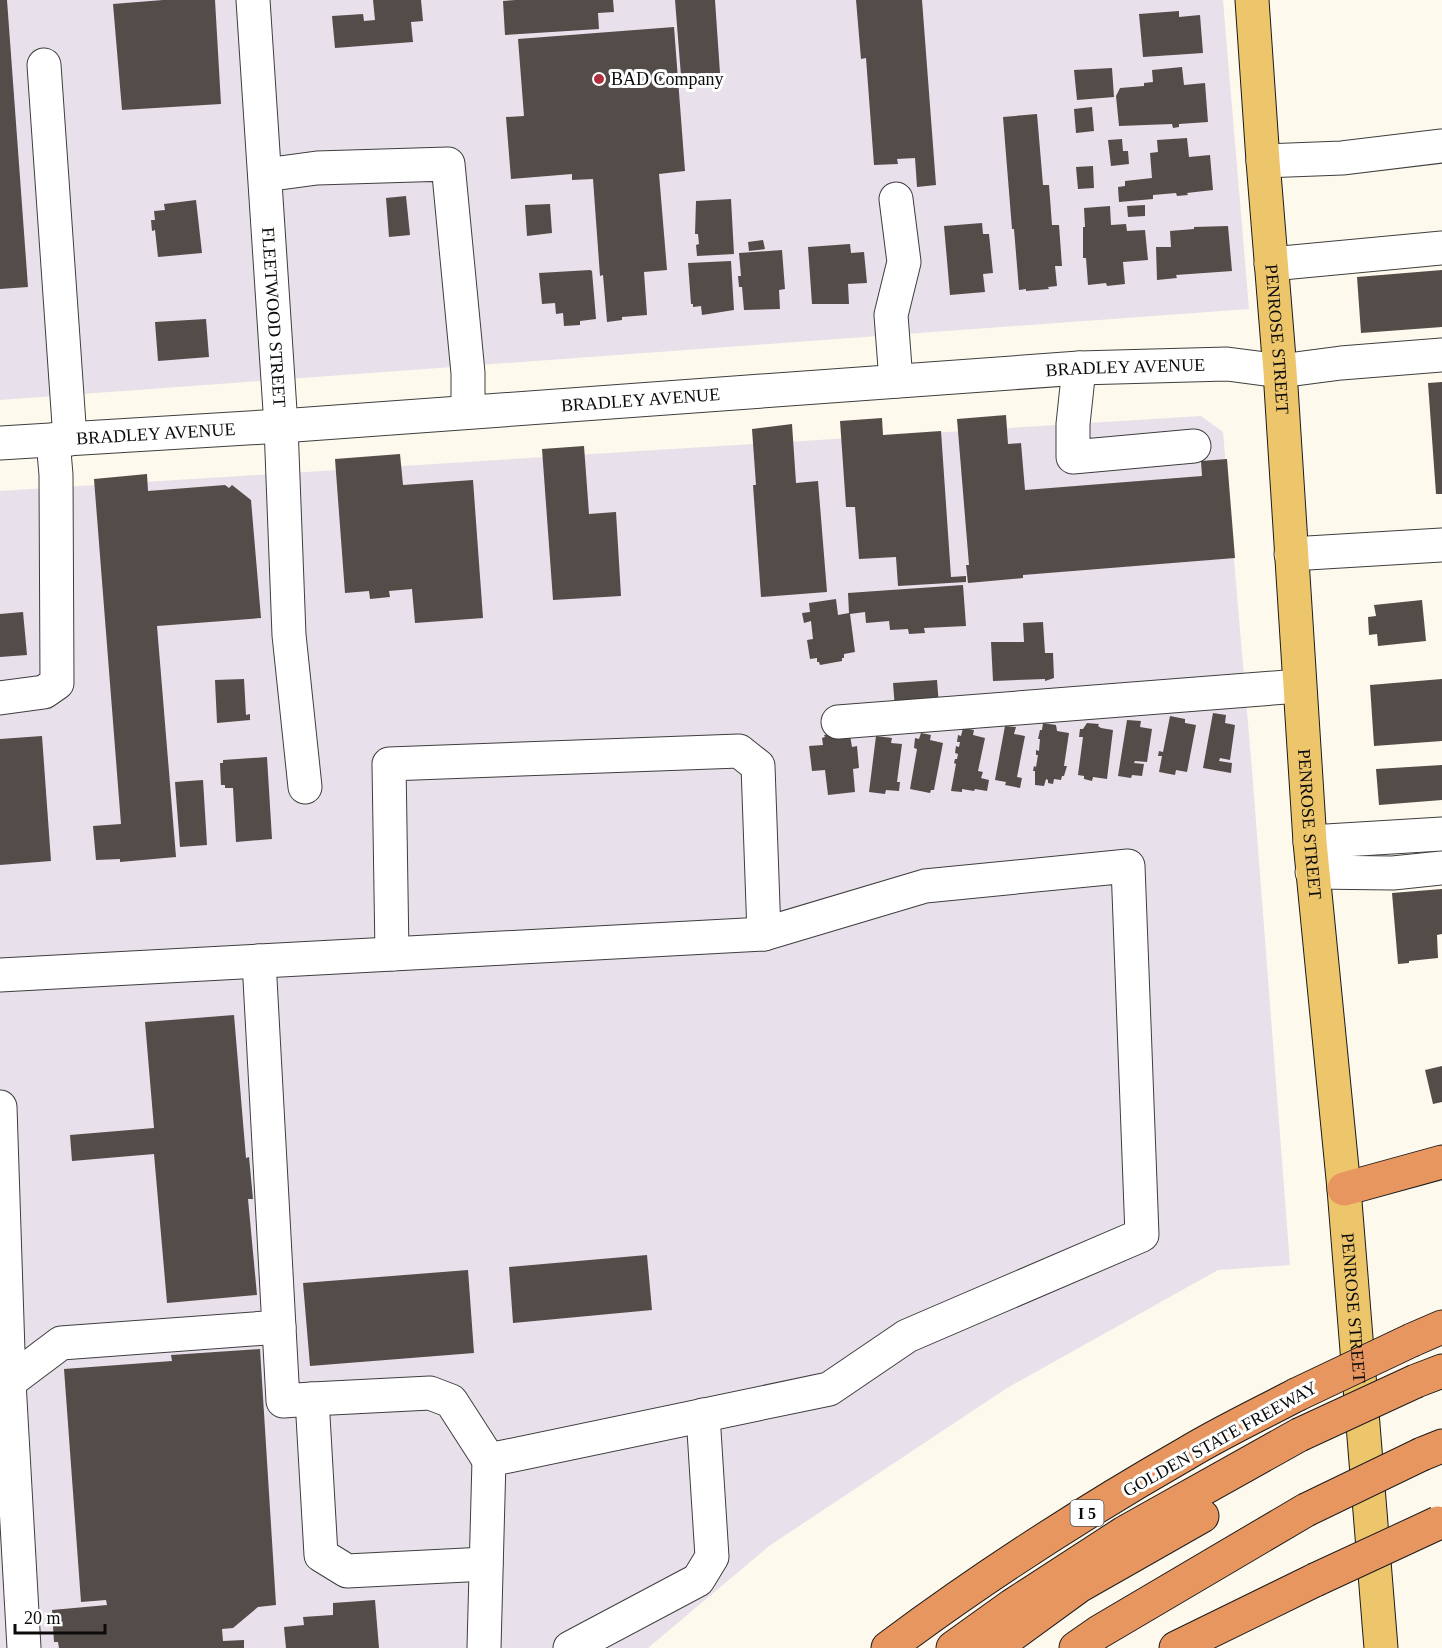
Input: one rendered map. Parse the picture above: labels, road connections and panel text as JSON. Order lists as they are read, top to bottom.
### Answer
{
  "streets": {
    "highway": ["GOLDEN STATE FREEWAY", "I 5"],
    "main road": ["PENROSE STREET"],
    "street": ["FLEETWOOD STREET", "BRADLEY AVENUE"]
  },
  "crossings": [
    ["FLEETWOOD STREET", "BRADLEY AVENUE"],
    ["PENROSE STREET", "BRADLEY AVENUE"]
  ],
  "places": ["BAD Company"],
  "scale_bar": "20 m"
}
